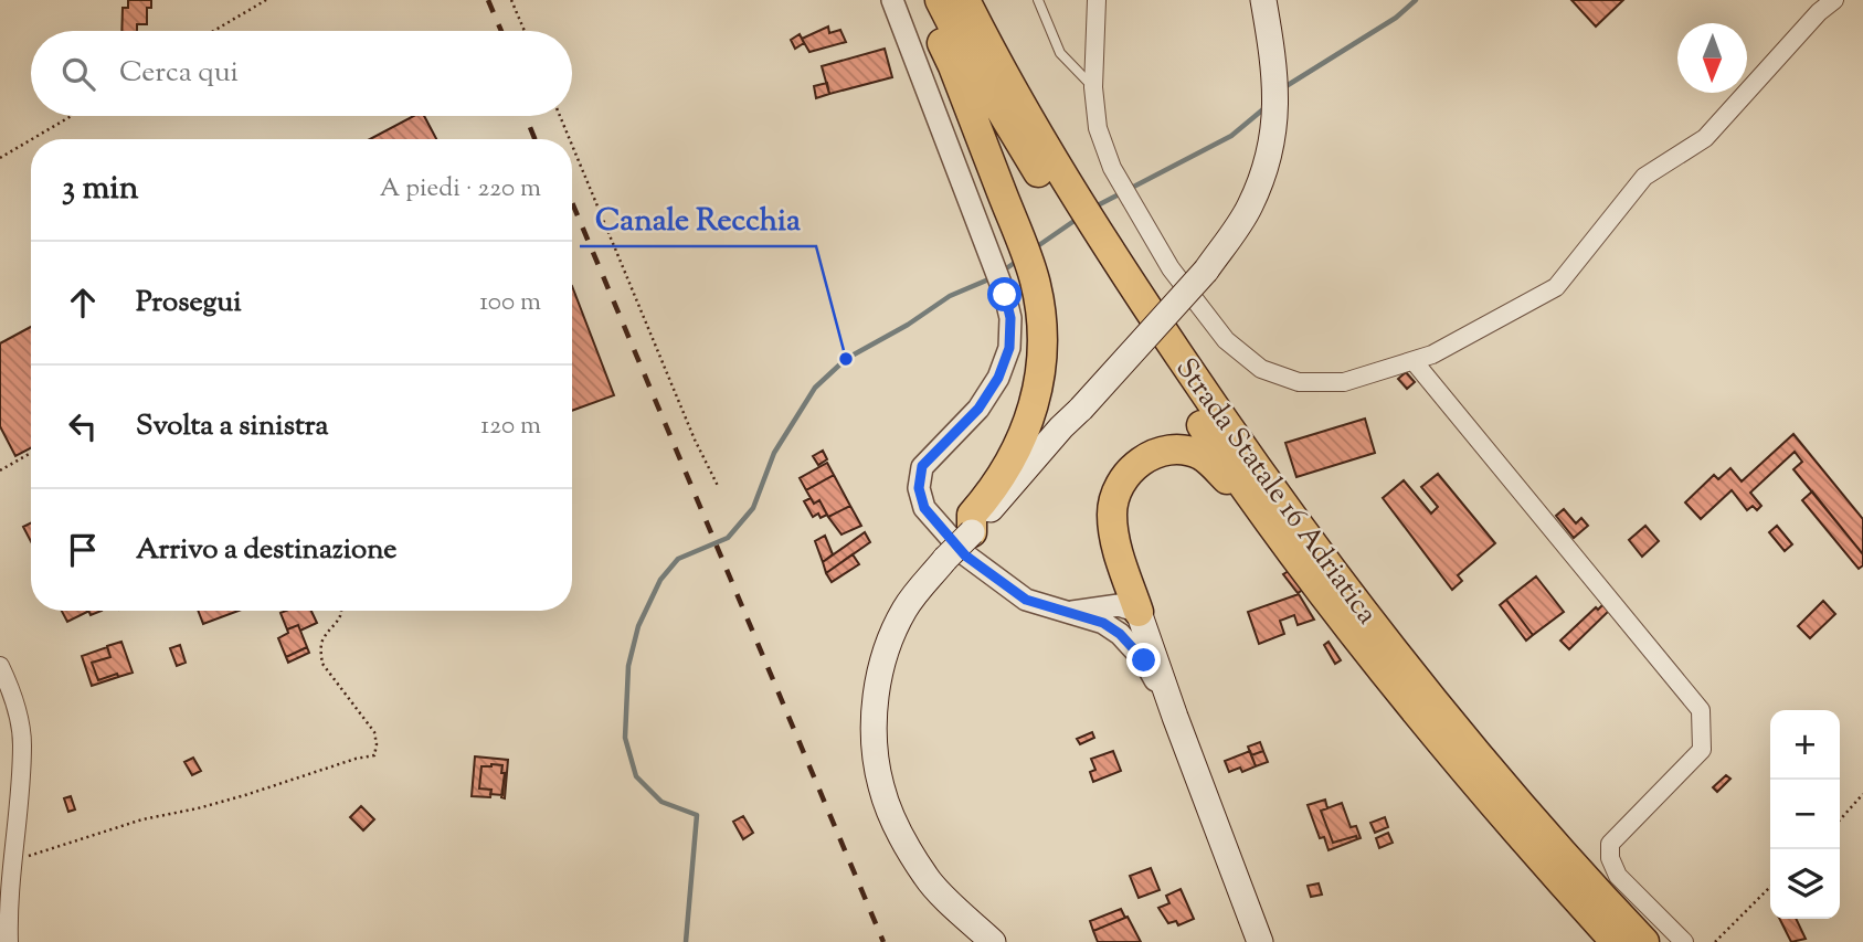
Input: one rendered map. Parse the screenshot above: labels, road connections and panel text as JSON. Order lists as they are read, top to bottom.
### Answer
{
  "streets": {
    "highway": ["Strada Statale 16 Adriatica"]
  },
  "places": ["Canale Recchia"],
  "north": "bottom",
  "page": {
    "search": "Cerca qui",
    "heading": ["3 min", "A piedi · 220 m"],
    "list": [
      ["Prosegui", "100 m"],
      ["Svolta a sinistra", "120 m"],
      "Arrivo a destinazione"
    ],
    "map_buttons": ["+", "−"]
  }
}
